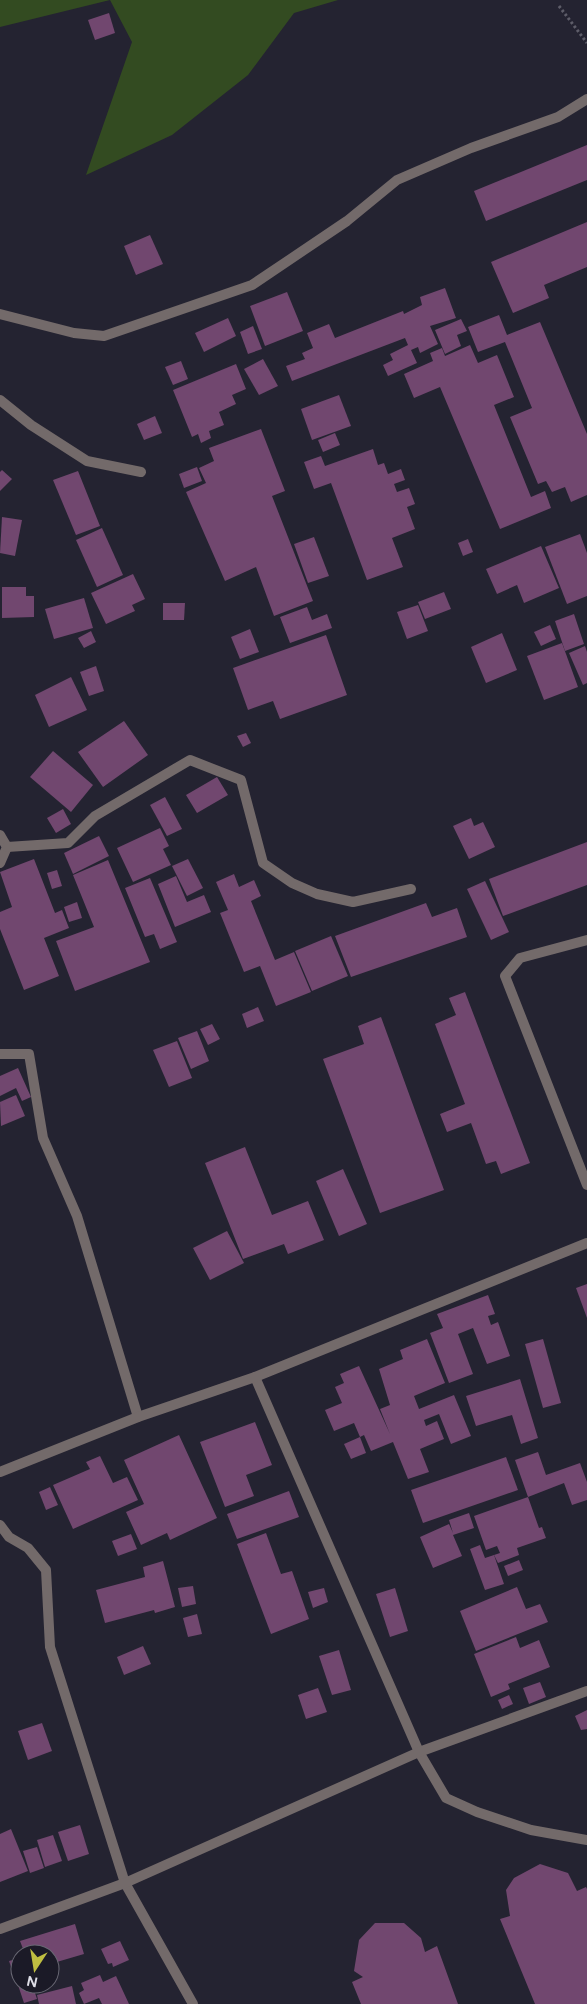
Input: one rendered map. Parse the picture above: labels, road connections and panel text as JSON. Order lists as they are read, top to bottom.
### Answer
{
  "north": "bottom"
}
